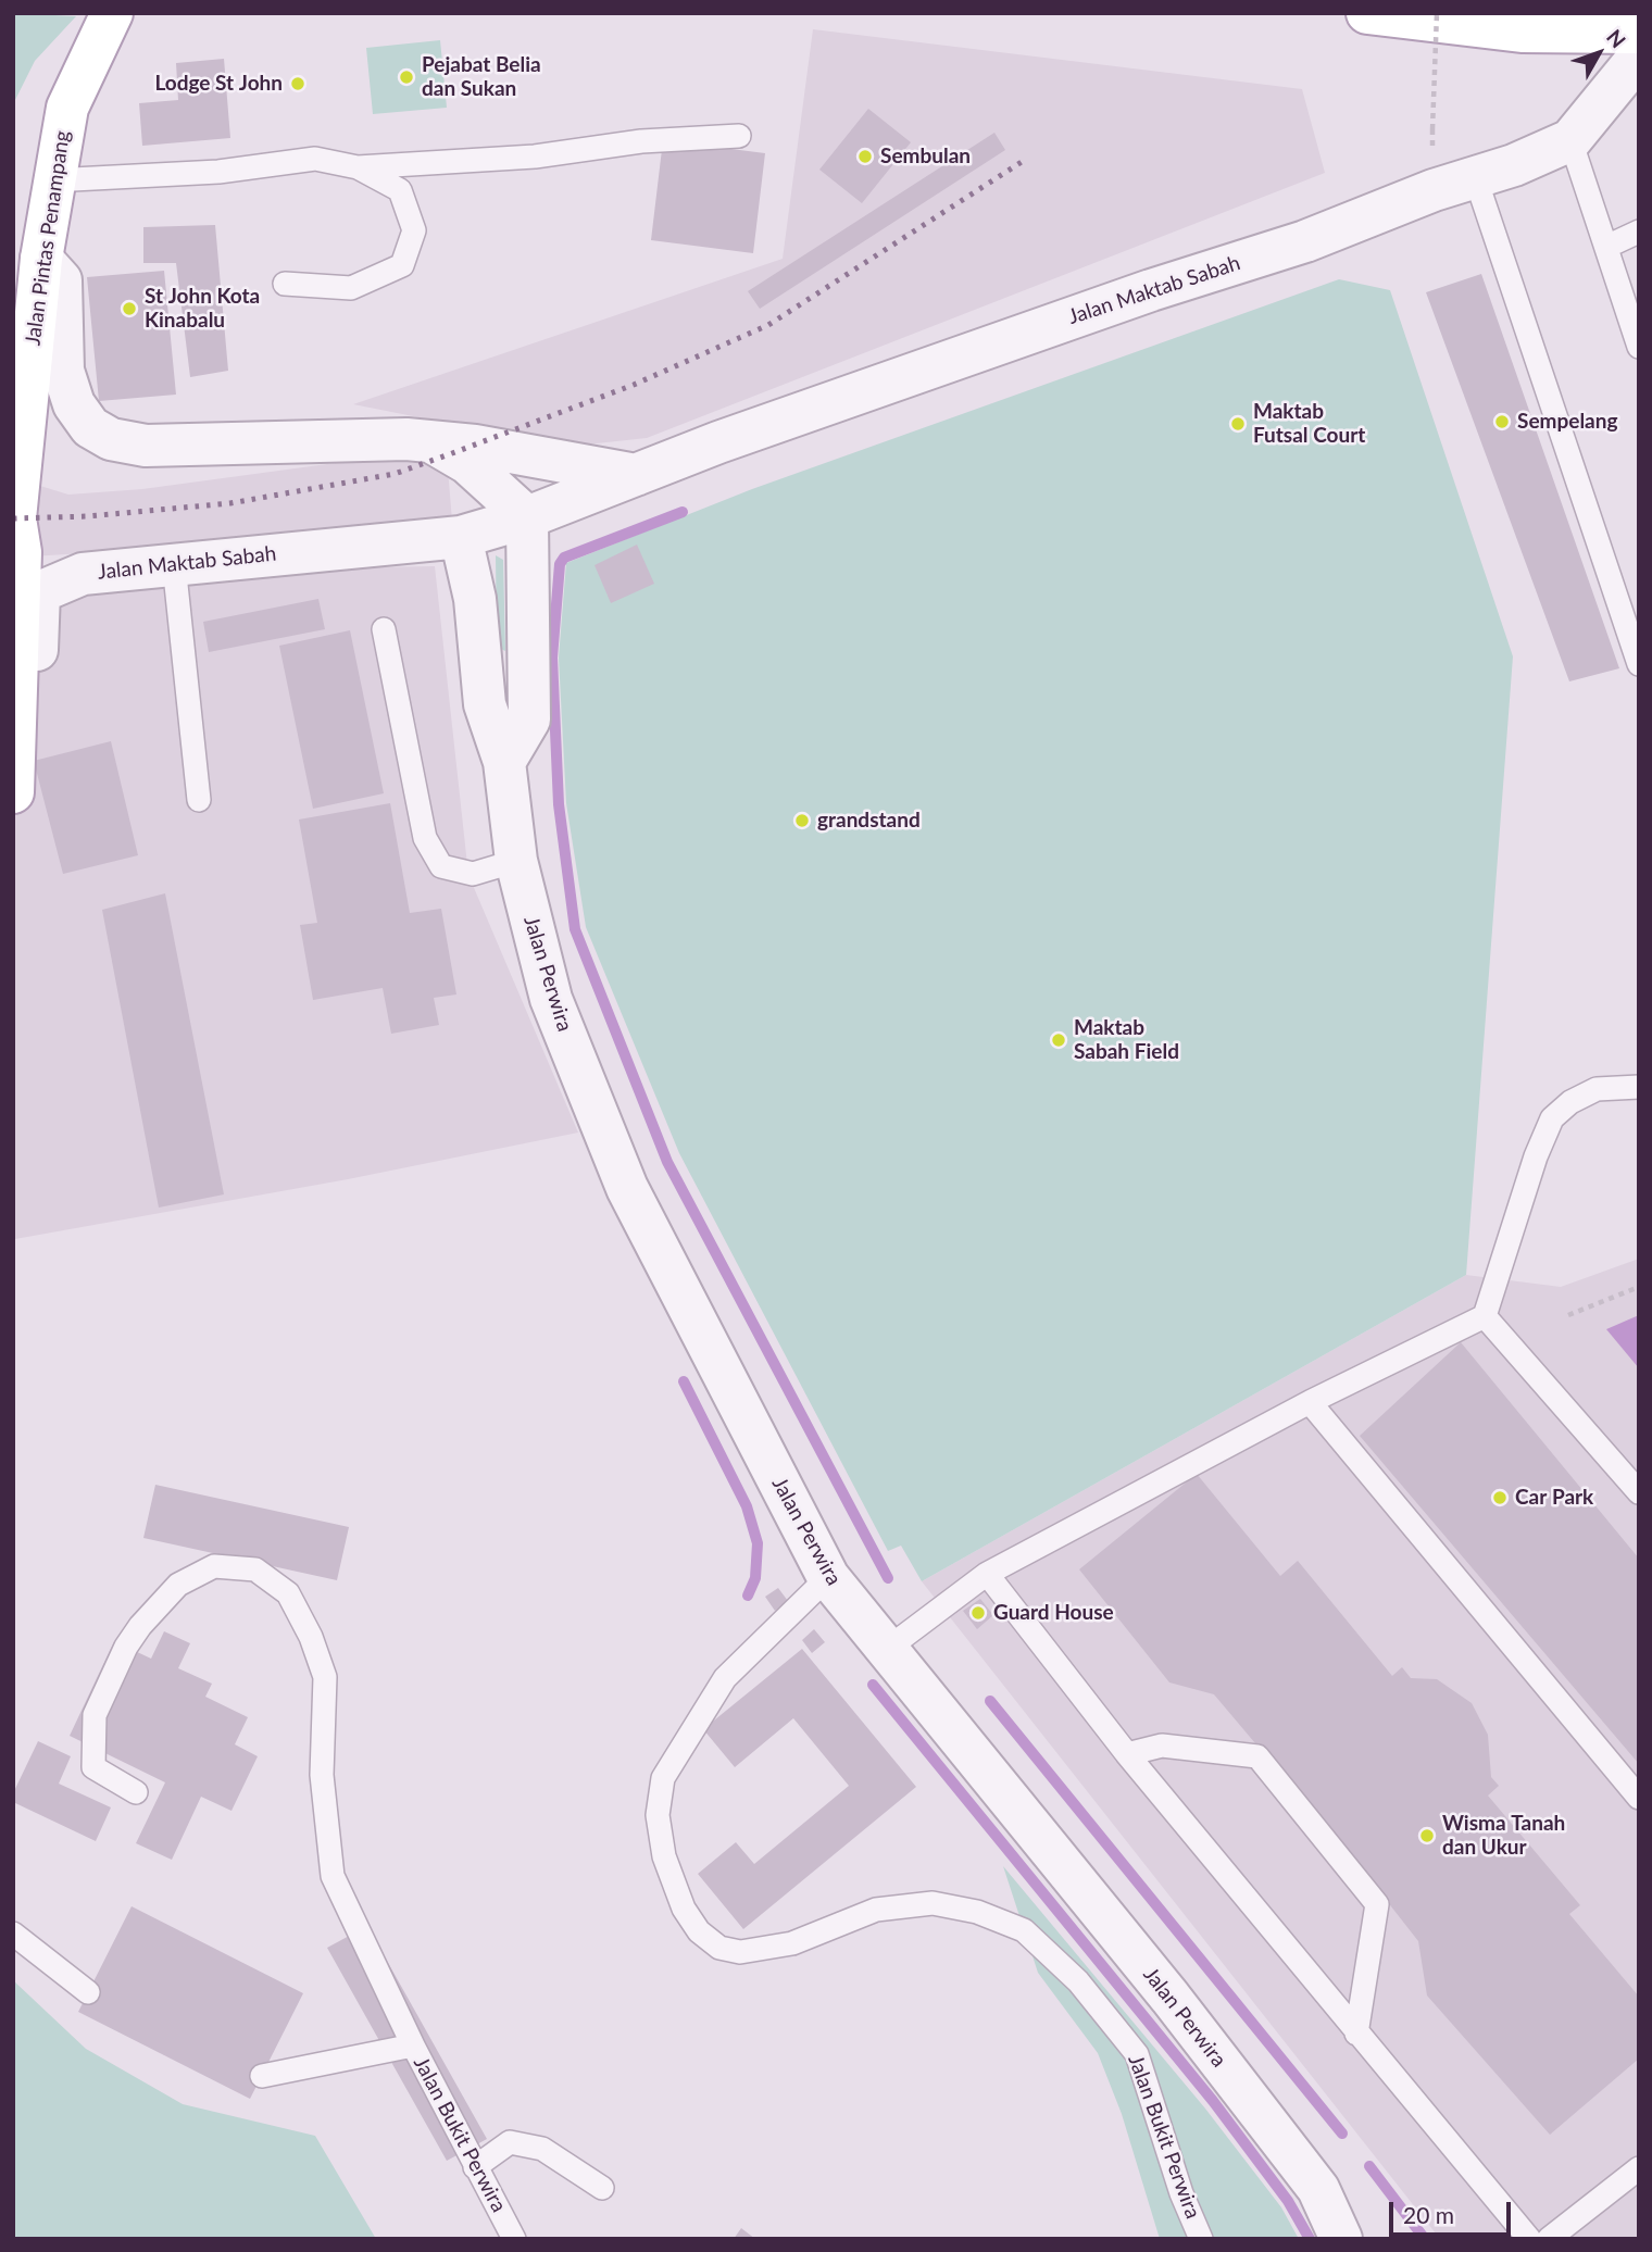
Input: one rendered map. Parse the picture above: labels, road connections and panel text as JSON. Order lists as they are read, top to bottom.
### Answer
{
  "streets": {
    "main road": ["Jalan Pintas Penampang"],
    "street": ["Jalan Maktab Sabah", "Jalan Perwira"],
    "lane": ["Jalan Bukit Perwira"]
  },
  "crossings": [
    ["Jalan Pintas Penampang", "Jalan Maktab Sabah"],
    ["Jalan Maktab Sabah", "Jalan Perwira"],
    ["Jalan Perwira", "Jalan Bukit Perwira"]
  ],
  "places": [
    "Pejabat Belia dan Sukan",
    "Lodge St John",
    "Sembulan",
    "St John Kota Kinabalu",
    "Sempelang",
    "Maktab Futsal Court",
    "grandstand",
    "Maktab Sabah Field",
    "Car Park",
    "Guard House",
    "Wisma Tanah dan Ukur"
  ],
  "scale_bar": "20 m",
  "north": "top right"
}
